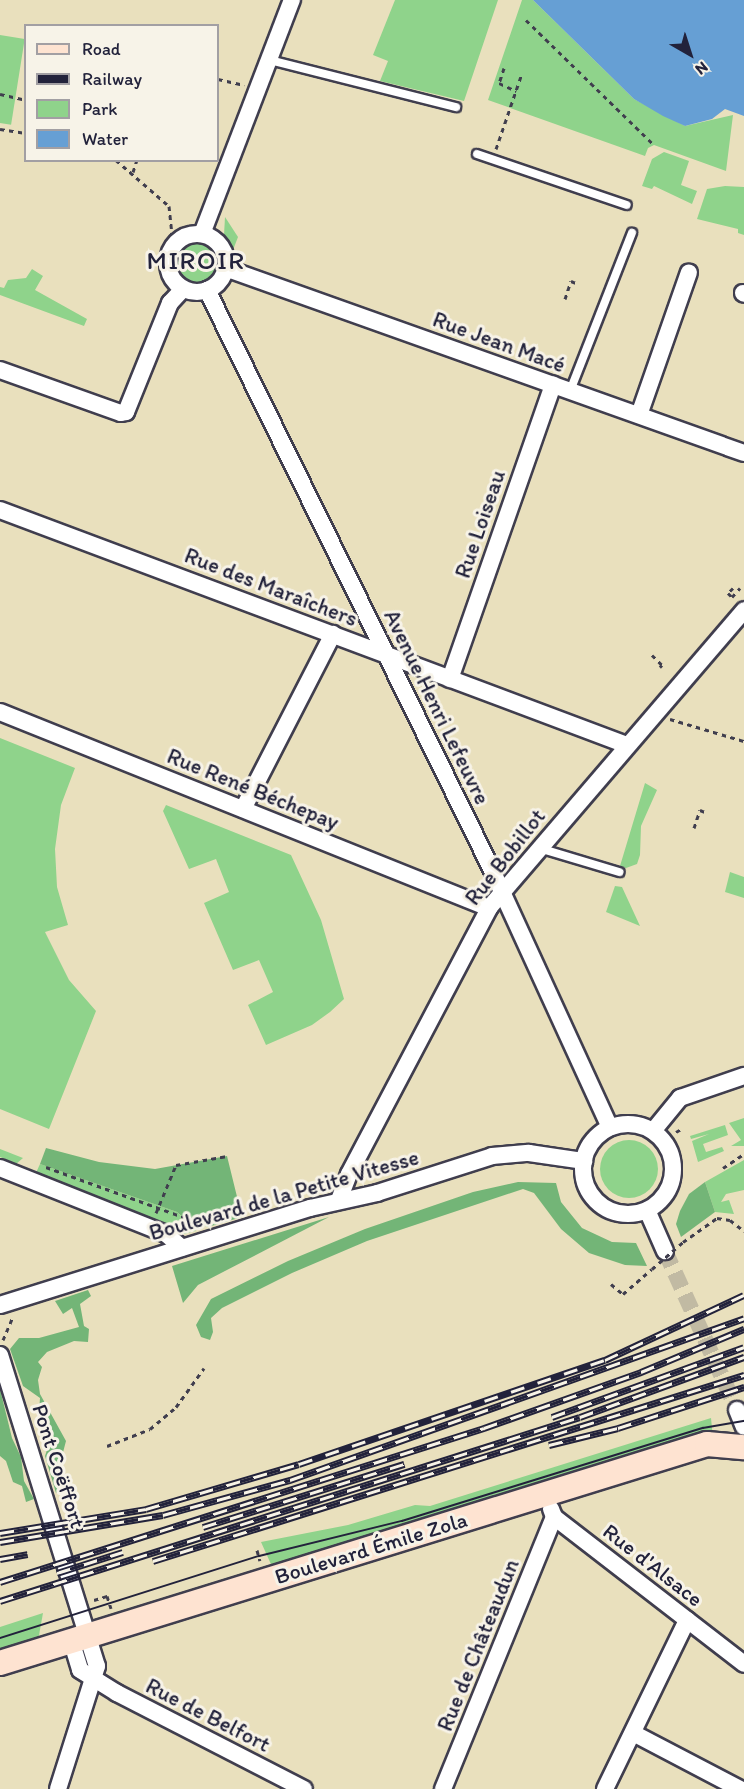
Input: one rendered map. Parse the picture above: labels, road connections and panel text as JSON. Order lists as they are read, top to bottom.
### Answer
{
  "streets": {
    "main road": ["Boulevard Émile Zola"],
    "street": [
      "Rue Jean Macé",
      "Rue Loiseau",
      "Rue des Maraîchers",
      "Avenue Henri Lefeuvre",
      "Rue René Béchepay",
      "Rue Bobillot",
      "Boulevard de la Petite Vitesse",
      "Pont Coëffort",
      "Rue d'Alsace",
      "Rue de Châteaudun",
      "Rue de Belfort"
    ]
  },
  "crossings": [
    ["Rue Jean Macé", "Rue Loiseau"],
    ["Rue Jean Macé", "Avenue Henri Lefeuvre"],
    ["Rue Loiseau", "Rue des Maraîchers"],
    ["Rue des Maraîchers", "Avenue Henri Lefeuvre"],
    ["Rue des Maraîchers", "Rue Bobillot"],
    ["Avenue Henri Lefeuvre", "Rue Bobillot"],
    ["Avenue Henri Lefeuvre", "Boulevard de la Petite Vitesse"],
    ["Rue René Béchepay", "Rue Bobillot"],
    ["Rue Bobillot", "Boulevard de la Petite Vitesse"],
    ["Pont Coëffort", "Boulevard Émile Zola"],
    ["Pont Coëffort", "Rue de Belfort"],
    ["Rue d'Alsace", "Rue de Châteaudun"]
  ],
  "districts": ["MIROIR"],
  "legend": [
    "Road",
    "Railway",
    "Park",
    "Water"
  ],
  "north": "bottom right"
}
